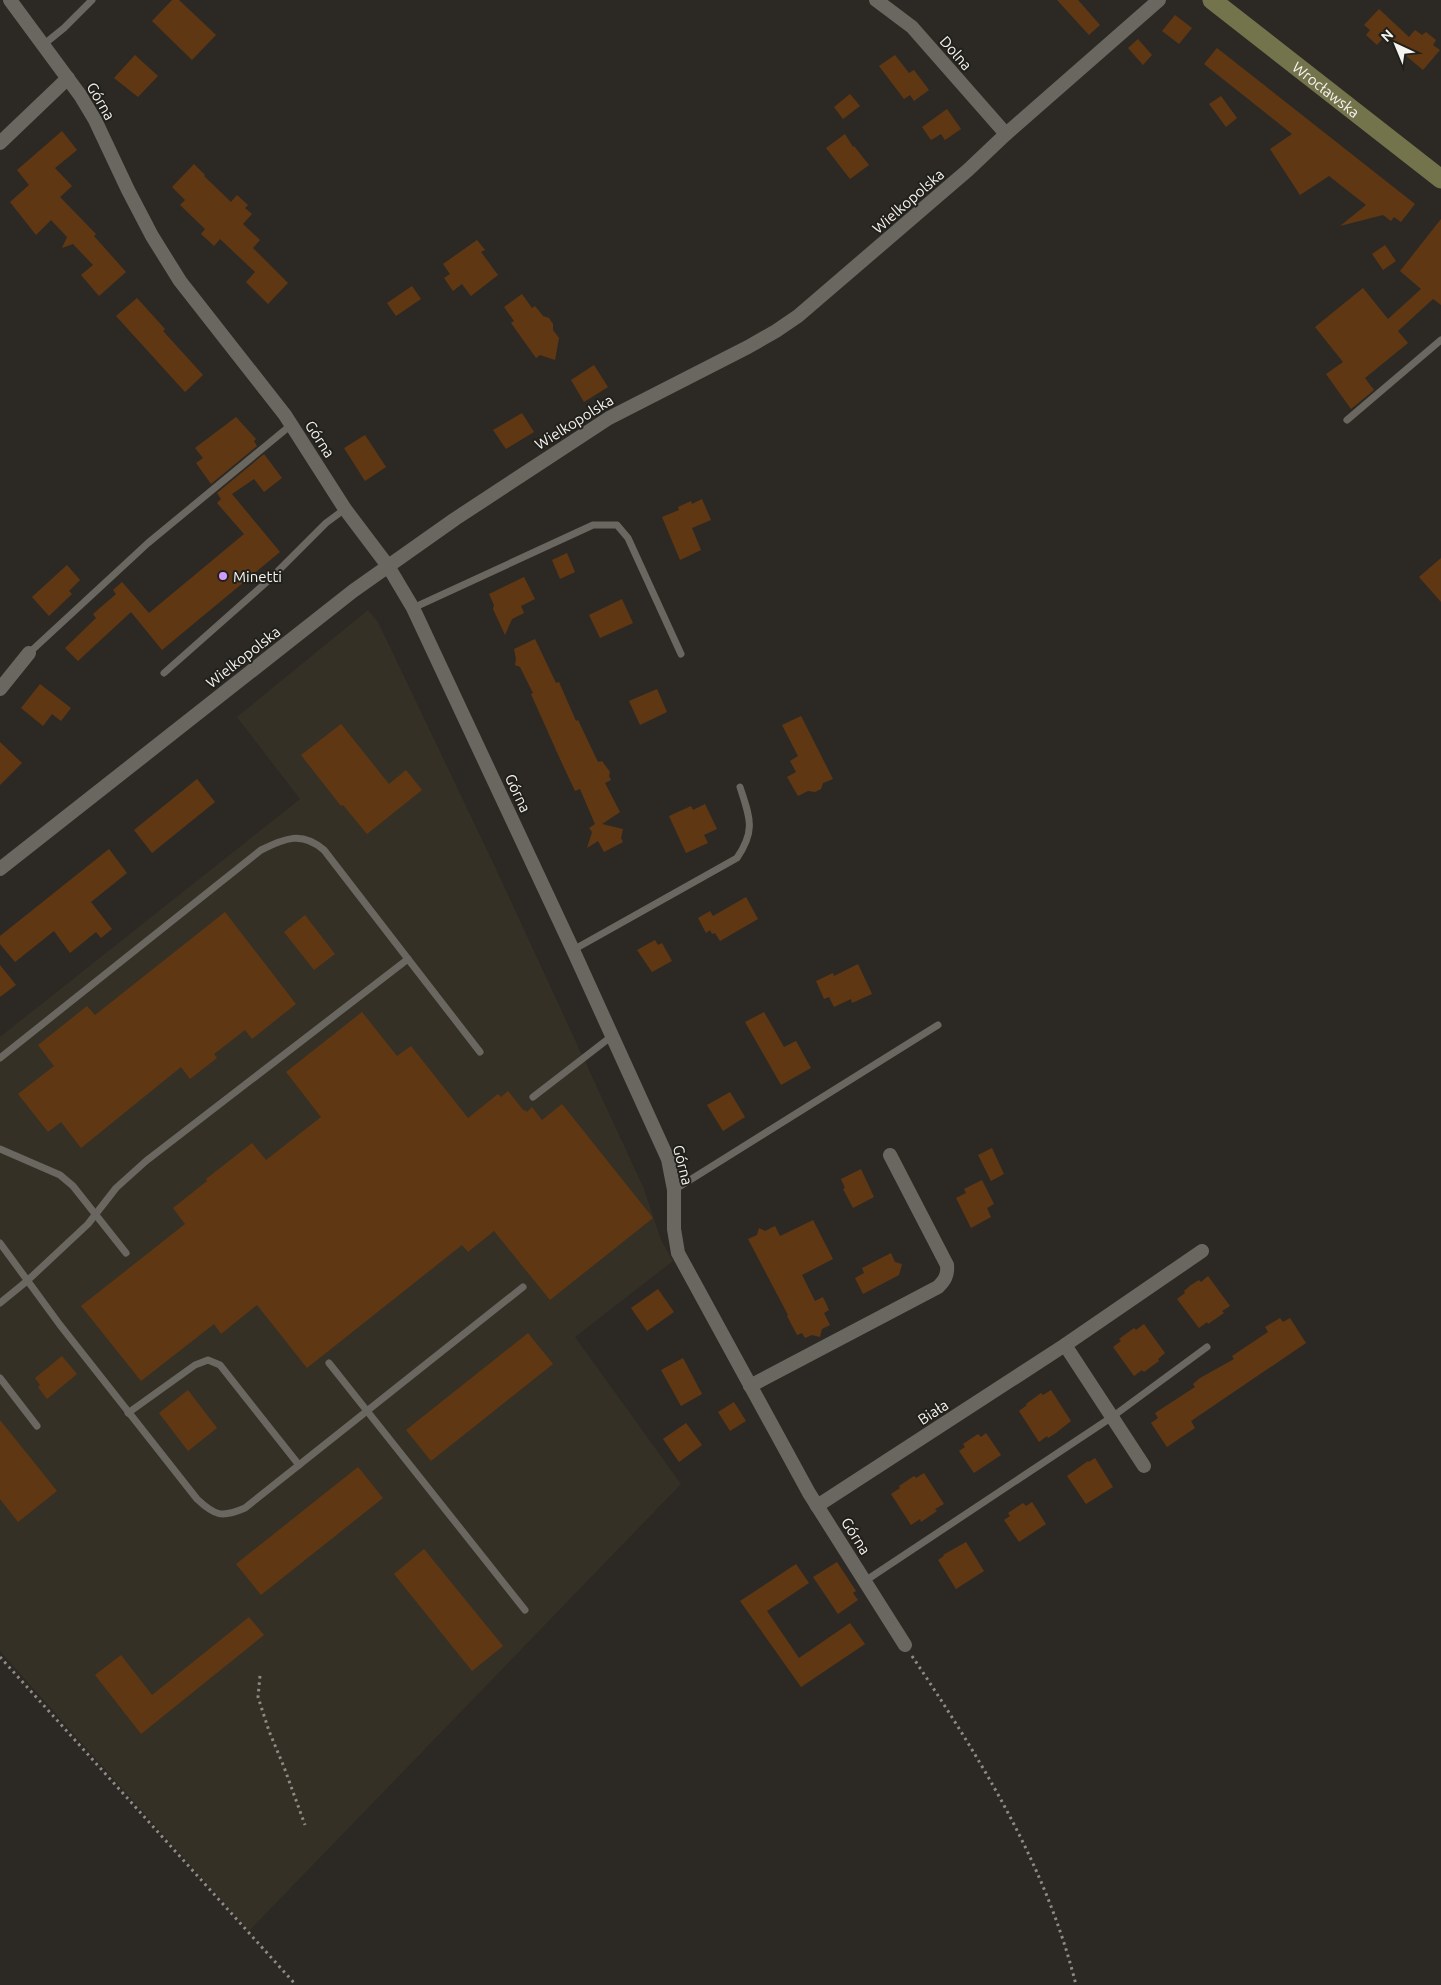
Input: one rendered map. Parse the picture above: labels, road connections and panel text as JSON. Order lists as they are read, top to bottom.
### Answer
{
  "streets": {
    "street": [
      "Dolna",
      "Wrocławska",
      "Górna",
      "Wielkopolska",
      "Biała"
    ]
  },
  "crossings": [
    ["Dolna", "Wielkopolska"],
    ["Górna", "Wielkopolska"],
    ["Górna", "Biała"]
  ],
  "places": ["Minetti"],
  "north": "top left"
}
